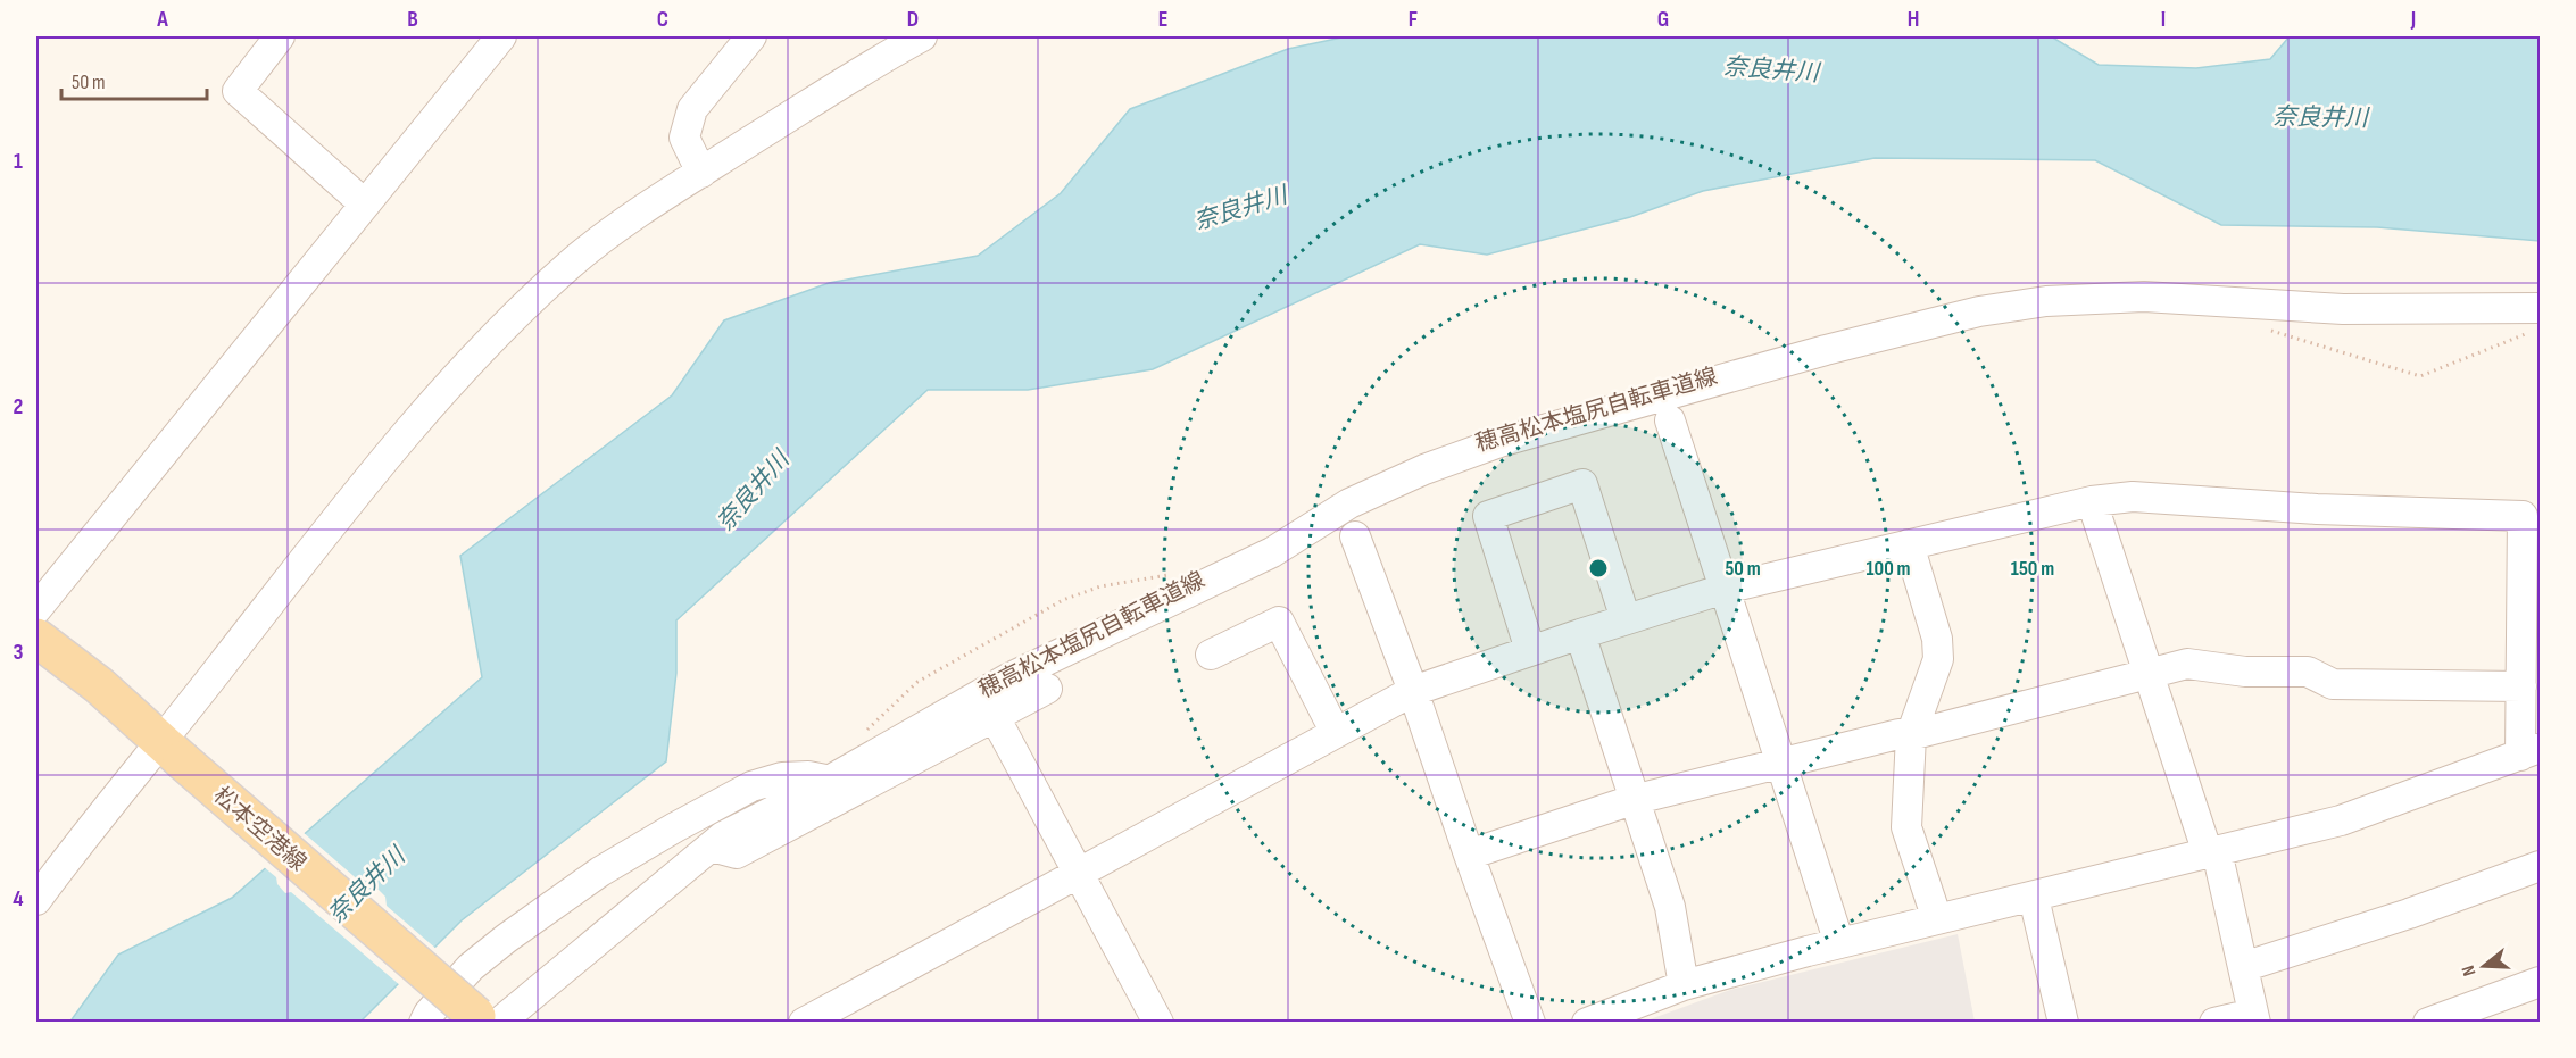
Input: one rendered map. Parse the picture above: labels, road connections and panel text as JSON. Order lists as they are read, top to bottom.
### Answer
{
  "streets": {
    "main road": ["松本空港線"]
  },
  "water": ["奈良井川"],
  "scale_bar": "50 m",
  "north": "left",
  "grid": {
    "columns": [
      "A",
      "B",
      "C",
      "D",
      "E",
      "F",
      "G",
      "H",
      "I",
      "J"
    ],
    "rows": [
      "1",
      "2",
      "3",
      "4"
    ]
  },
  "rings": ["50 m", "100 m", "150 m"]
}
